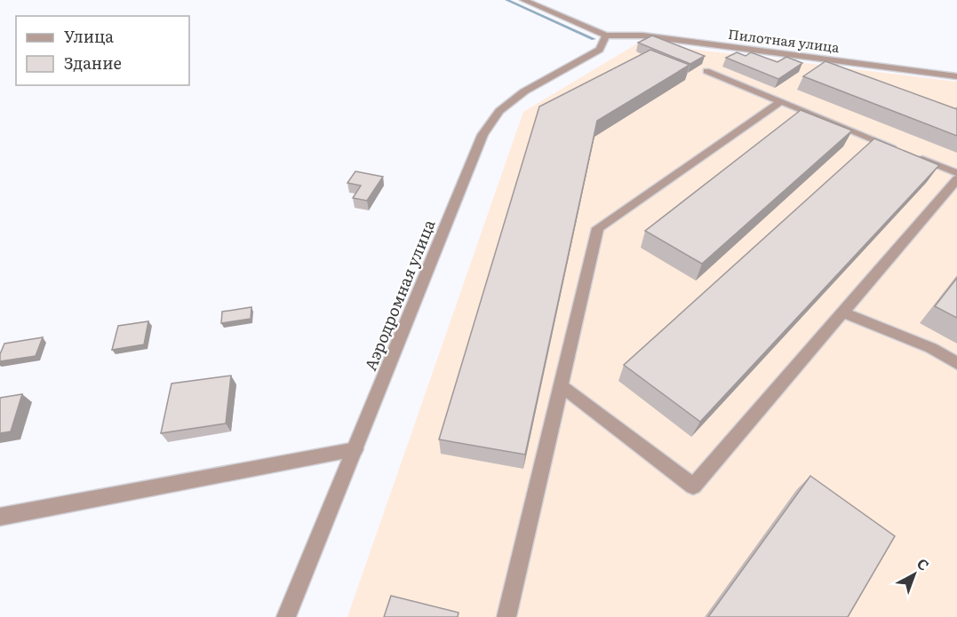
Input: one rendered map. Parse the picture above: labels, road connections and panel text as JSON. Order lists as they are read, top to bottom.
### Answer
{
  "streets": {
    "street": ["Пилотная улица", "Аэродромная улица"]
  },
  "crossings": [
    ["Пилотная улица", "Аэродромная улица"]
  ],
  "legend": ["Улица", "Здание"],
  "north": "top right"
}
